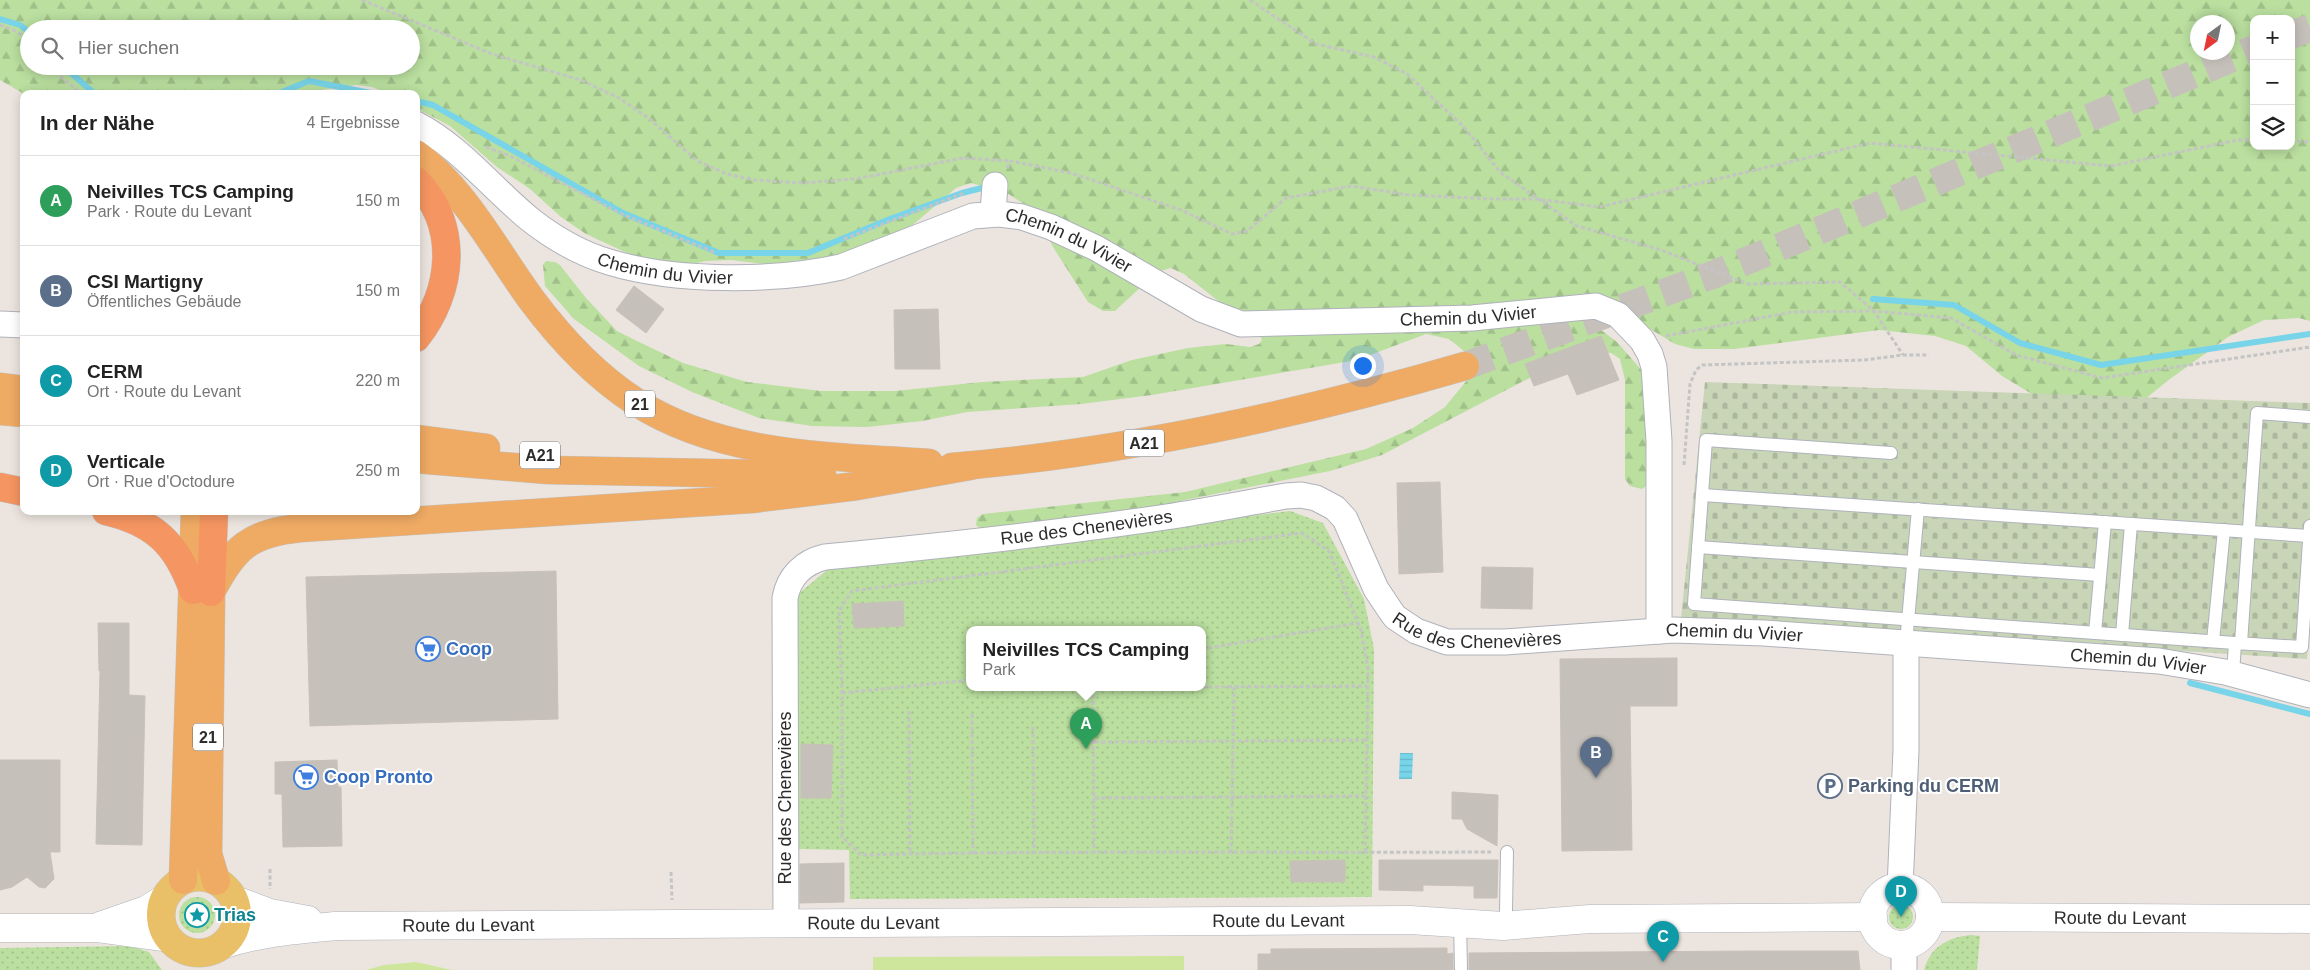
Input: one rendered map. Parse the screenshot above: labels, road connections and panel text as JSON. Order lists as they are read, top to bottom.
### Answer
{
  "streets": {
    "highway": ["21", "A21"],
    "street": ["Chemin du Vivier", "Rue des Chenevières", "Route du Levant"]
  },
  "crossings": [
    ["Chemin du Vivier", "Rue des Chenevières"],
    ["21", "A21"],
    ["21", "Route du Levant"],
    ["Rue des Chenevières", "Route du Levant"]
  ],
  "places": {
    "supermarket": ["Coop", "Coop Pronto"],
    "parking": ["Parking du CERM"],
    "place": ["Trias"]
  },
  "north": "bottom left",
  "page": {
    "map_buttons": ["+", "−"],
    "search": "Hier suchen",
    "heading": ["In der Nähe", "4 Ergebnisse"],
    "list": [
      {
        "mark": "A",
        "name": "Neivilles TCS Camping",
        "note": "Park · Route du Levant",
        "value": "150 m"
      },
      {
        "mark": "B",
        "name": "CSI Martigny",
        "note": "Öffentliches Gebäude",
        "value": "150 m"
      },
      {
        "mark": "C",
        "name": "CERM",
        "note": "Ort · Route du Levant",
        "value": "220 m"
      },
      {
        "mark": "D",
        "name": "Verticale",
        "note": "Ort · Rue d'Octodure",
        "value": "250 m"
      }
    ],
    "popup": ["Neivilles TCS Camping", "Park"],
    "pins": [
      "A",
      "B",
      "D",
      "C"
    ]
  }
}
